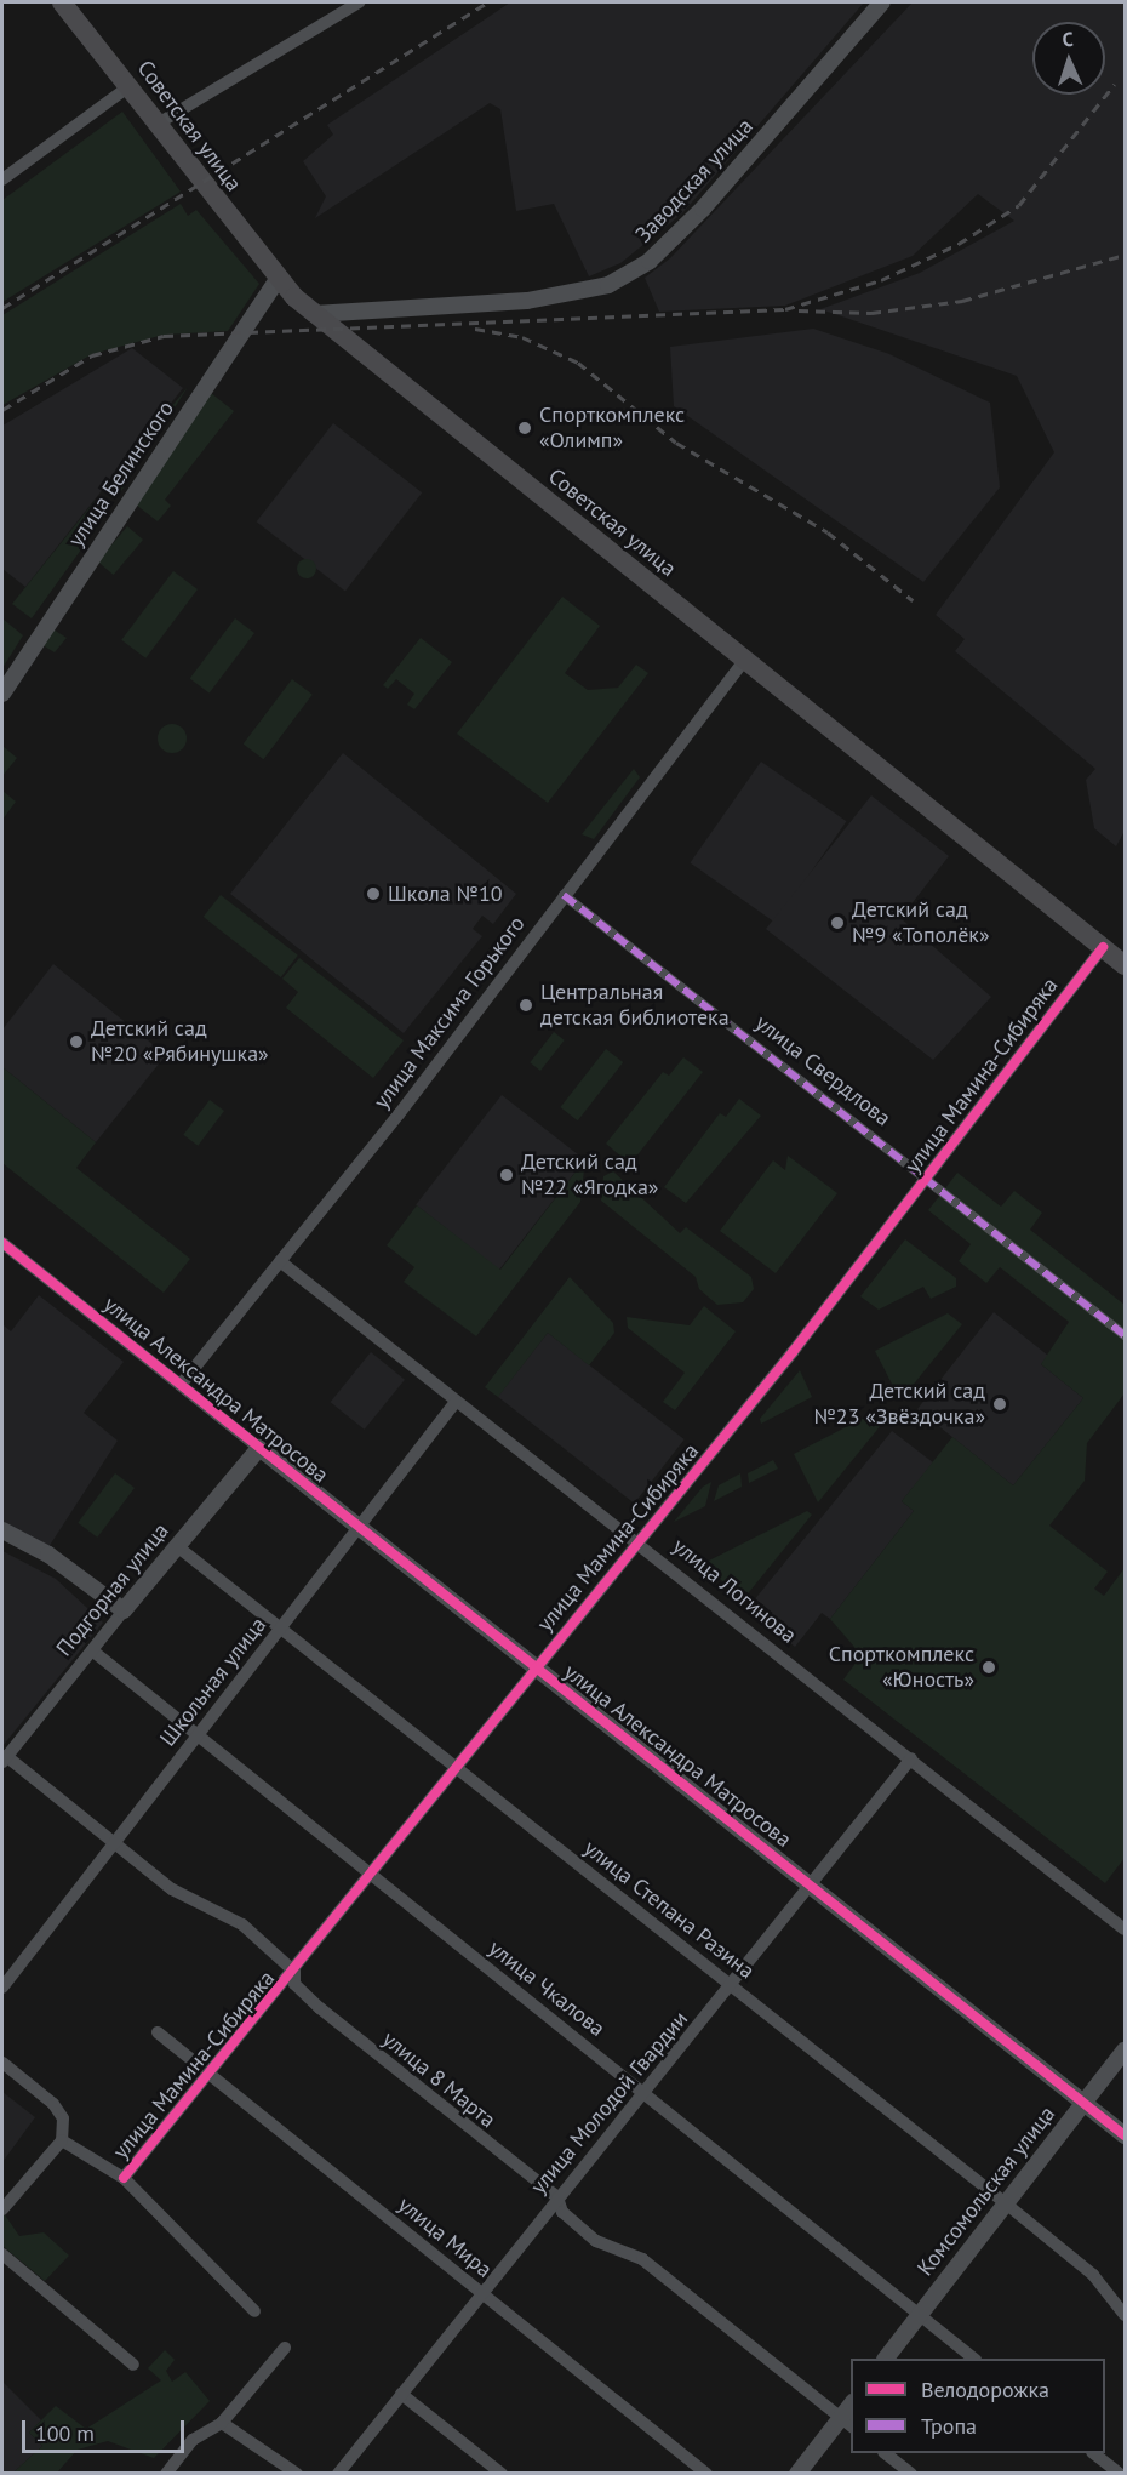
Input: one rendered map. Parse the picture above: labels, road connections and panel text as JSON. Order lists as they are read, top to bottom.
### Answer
{
  "streets": {
    "main road": ["Советская улица"],
    "street": [
      "Заводская улица",
      "улица Белинского",
      "улица Максима Горького",
      "улица Свердлова",
      "улица Мамина-Сибиряка",
      "улица Александра Матросова",
      "Подгорная улица",
      "улица Логинова",
      "Школьная улица",
      "улица Степана Разина",
      "улица Чкалова",
      "улица 8 Марта",
      "улица Молодой Гвардии",
      "Комсомольская улица",
      "улица Мира"
    ]
  },
  "crossings": [
    ["Советская улица", "Заводская улица"],
    ["Советская улица", "улица Белинского"],
    ["Советская улица", "улица Максима Горького"],
    ["Советская улица", "улица Мамина-Сибиряка"],
    ["улица Максима Горького", "улица Свердлова"],
    ["улица Максима Горького", "улица Александра Матросова"],
    ["улица Максима Горького", "улица Логинова"],
    ["улица Свердлова", "улица Мамина-Сибиряка"],
    ["улица Мамина-Сибиряка", "улица Александра Матросова"],
    ["улица Мамина-Сибиряка", "улица Логинова"],
    ["улица Мамина-Сибиряка", "улица Степана Разина"],
    ["улица Мамина-Сибиряка", "улица Чкалова"],
    ["улица Мамина-Сибиряка", "улица 8 Марта"],
    ["улица Мамина-Сибиряка", "улица Мира"],
    ["улица Александра Матросова", "Подгорная улица"],
    ["улица Александра Матросова", "Школьная улица"],
    ["улица Александра Матросова", "улица Молодой Гвардии"],
    ["улица Александра Матросова", "Комсомольская улица"],
    ["Подгорная улица", "улица Степана Разина"],
    ["Подгорная улица", "улица Чкалова"],
    ["Подгорная улица", "улица 8 Марта"],
    ["улица Логинова", "Школьная улица"],
    ["улица Логинова", "улица Молодой Гвардии"],
    ["Школьная улица", "улица Степана Разина"],
    ["Школьная улица", "улица Чкалова"],
    ["Школьная улица", "улица 8 Марта"],
    ["улица Степана Разина", "улица Молодой Гвардии"],
    ["улица Степана Разина", "Комсомольская улица"],
    ["улица Чкалова", "улица Молодой Гвардии"],
    ["улица Чкалова", "Комсомольская улица"],
    ["улица 8 Марта", "улица Молодой Гвардии"],
    ["улица Молодой Гвардии", "улица Мира"]
  ],
  "places": [
    "Спорткомплекс «Олимп»",
    "Школа №10",
    "Детский сад №9 «Тополёк»",
    "Центральная детская библиотека",
    "Детский сад №20 «Рябинушка»",
    "Детский сад №22 «Ягодка»",
    "Детский сад №23 «Звёздочка»",
    "Спорткомплекс «Юность»"
  ],
  "legend": ["Велодорожка", "Тропа"],
  "scale_bar": "100 m",
  "north": "top"
}
